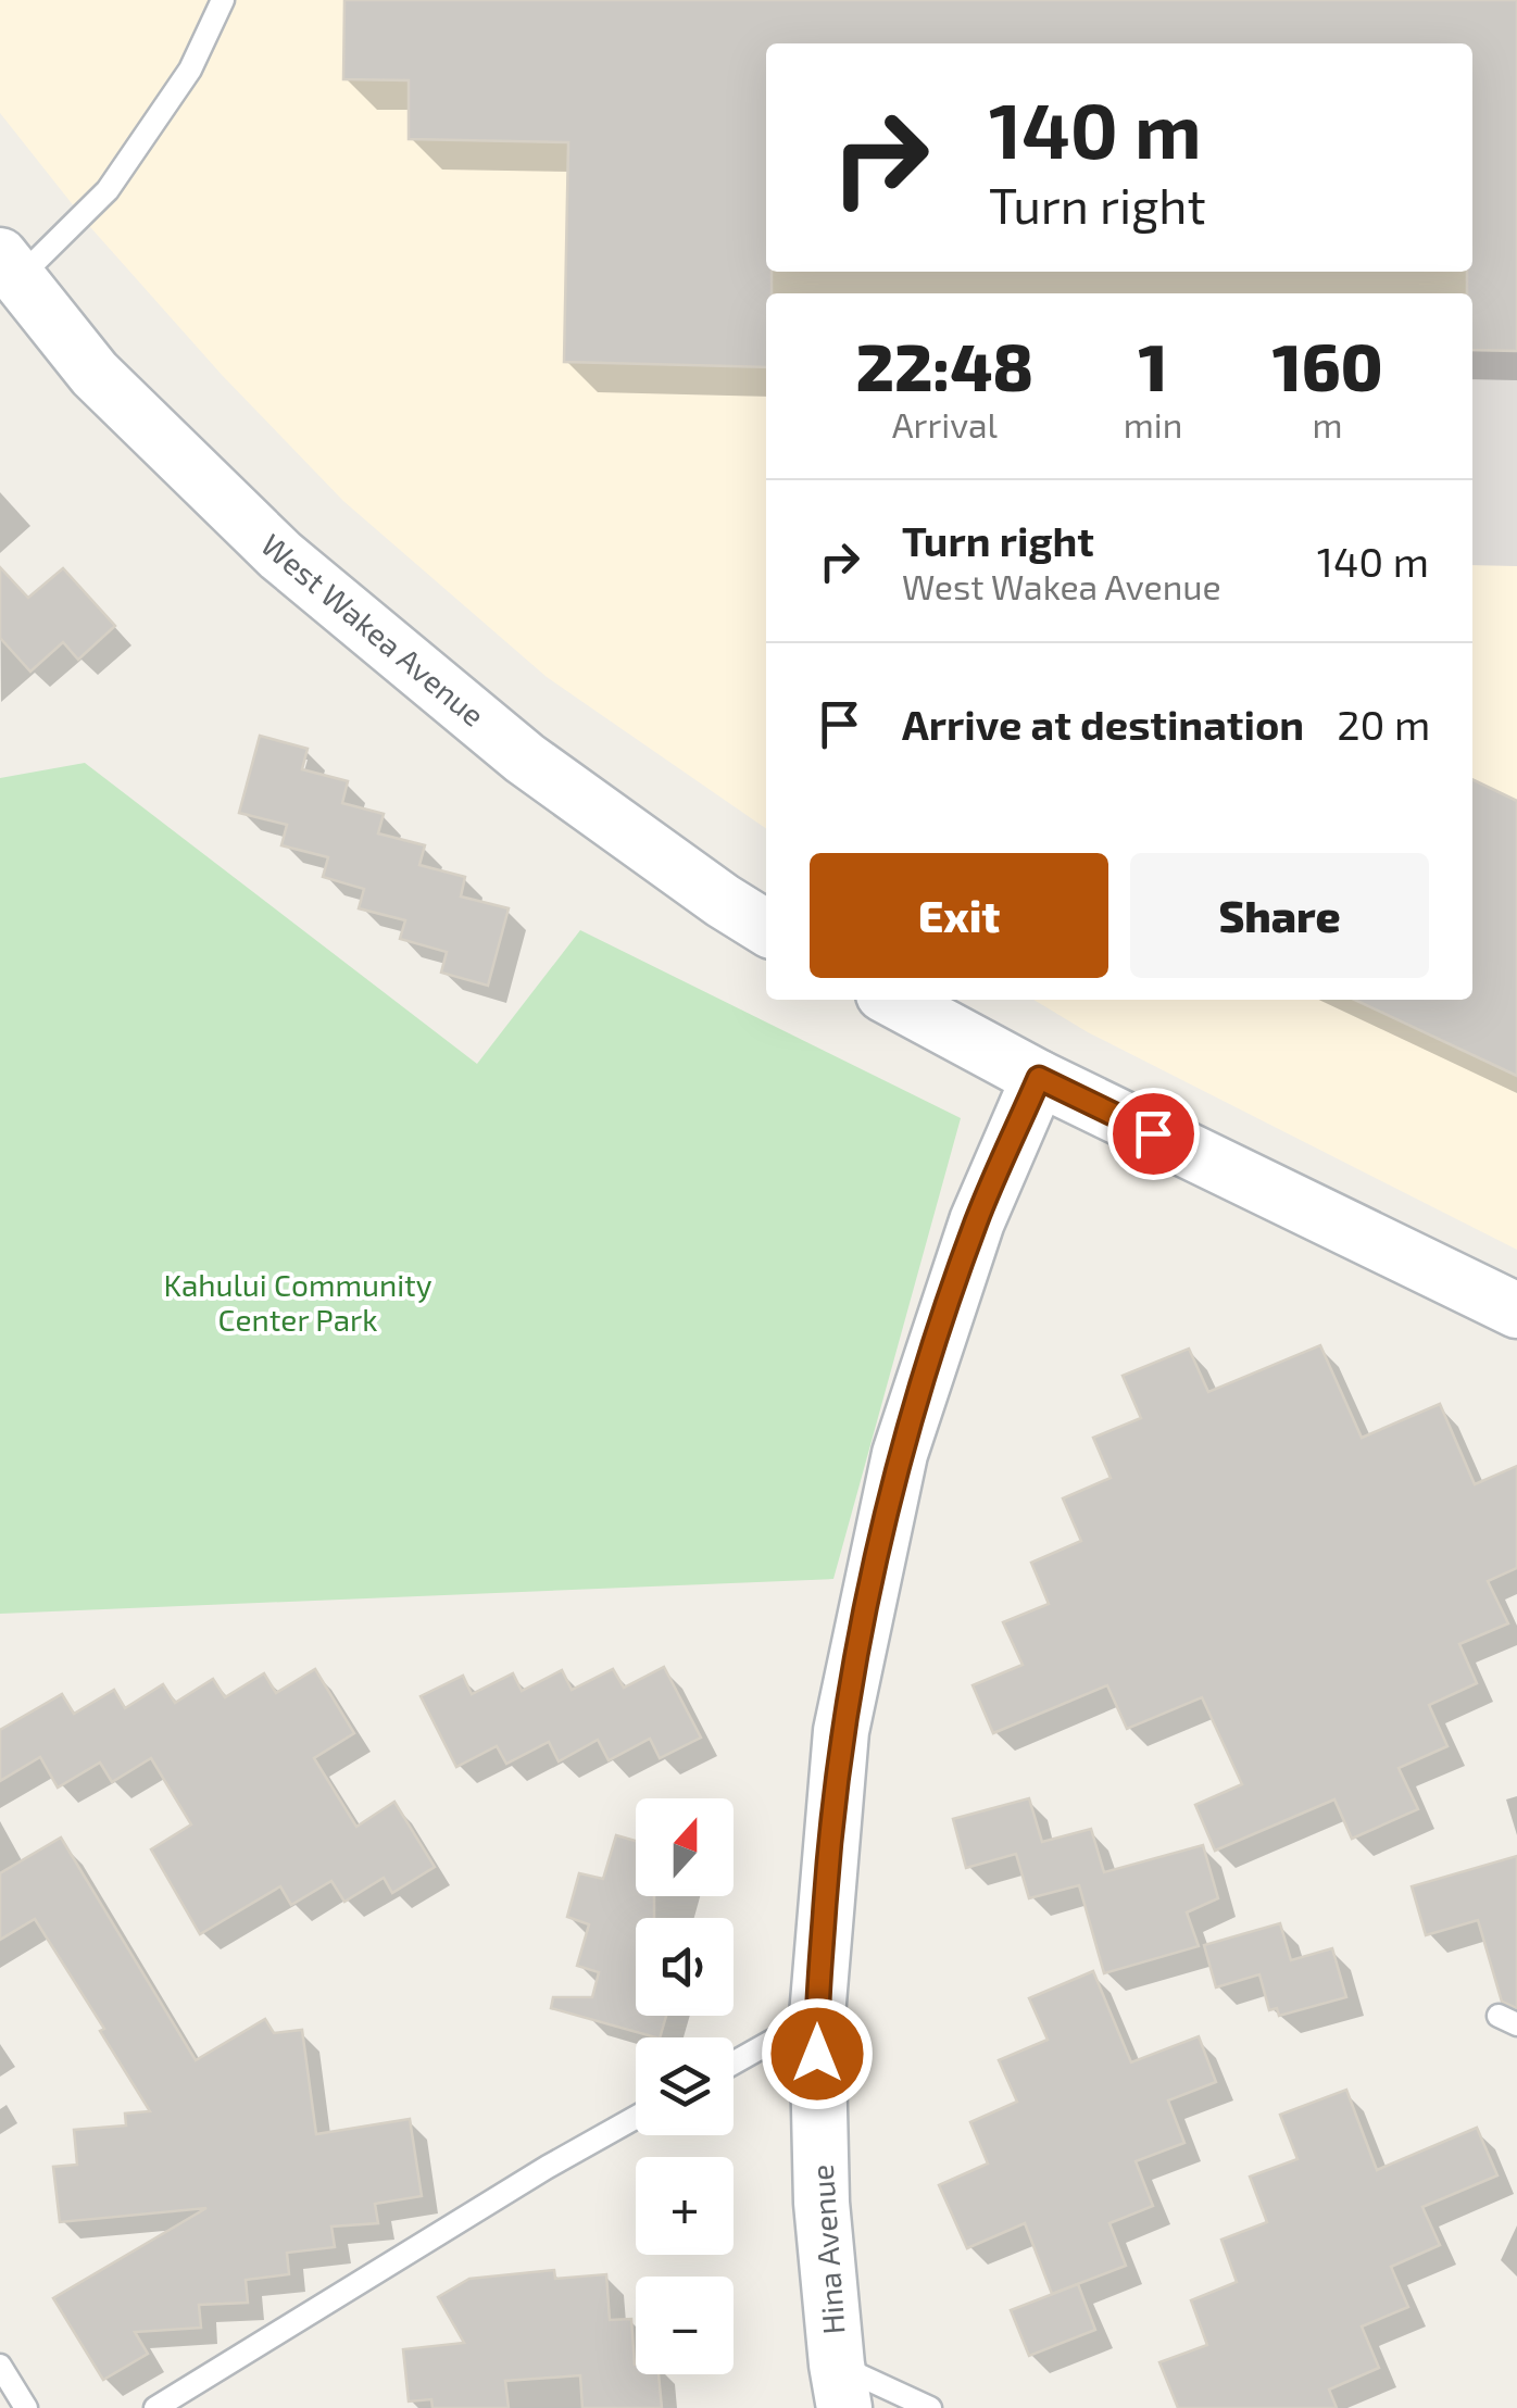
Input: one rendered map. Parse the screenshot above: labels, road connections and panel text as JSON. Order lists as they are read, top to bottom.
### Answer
{
  "streets": {
    "street": ["West Wakea Avenue", "Hina Avenue"]
  },
  "parks": ["Kahului Community Center Park"],
  "north": "top",
  "page": {
    "turn": ["140 m", "Turn right"],
    "eta": [
      "22:48",
      "Arrival",
      "1",
      "min",
      "160",
      "m"
    ],
    "list": [
      {
        "name": "Turn right",
        "note": "West Wakea Avenue",
        "value": "140 m"
      },
      {
        "name": "Arrive at destination",
        "value": "20 m"
      }
    ],
    "buttons": ["Exit", "Share"],
    "map_buttons": ["+", "−"]
  }
}
